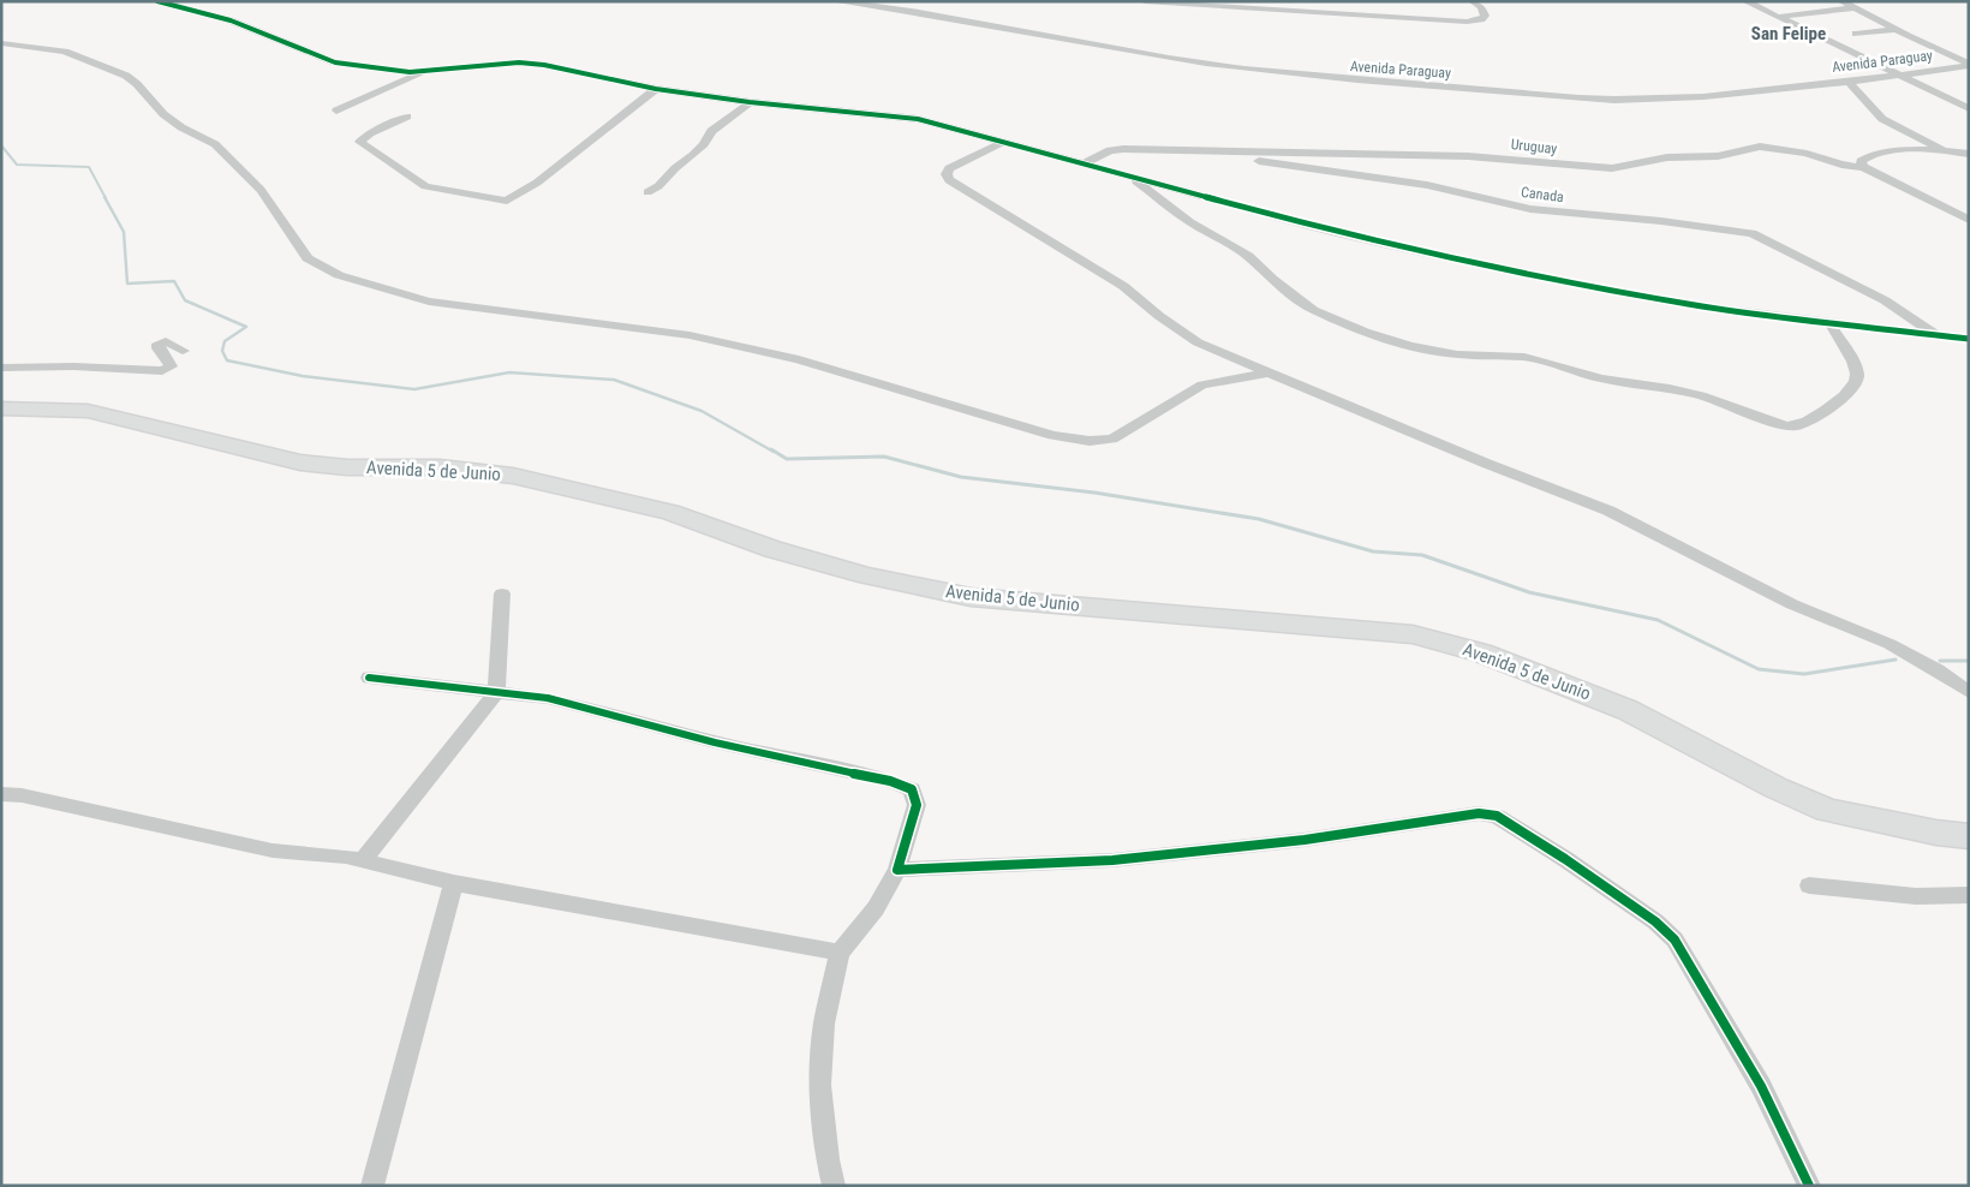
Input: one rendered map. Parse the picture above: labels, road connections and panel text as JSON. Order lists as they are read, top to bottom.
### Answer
{
  "streets": {
    "main road": ["Avenida 5 de Junio"],
    "street": ["Avenida Paraguay", "Uruguay", "Canada"]
  },
  "crossings": [
    ["Uruguay", "Canada"]
  ],
  "districts": ["San Felipe"]
}
